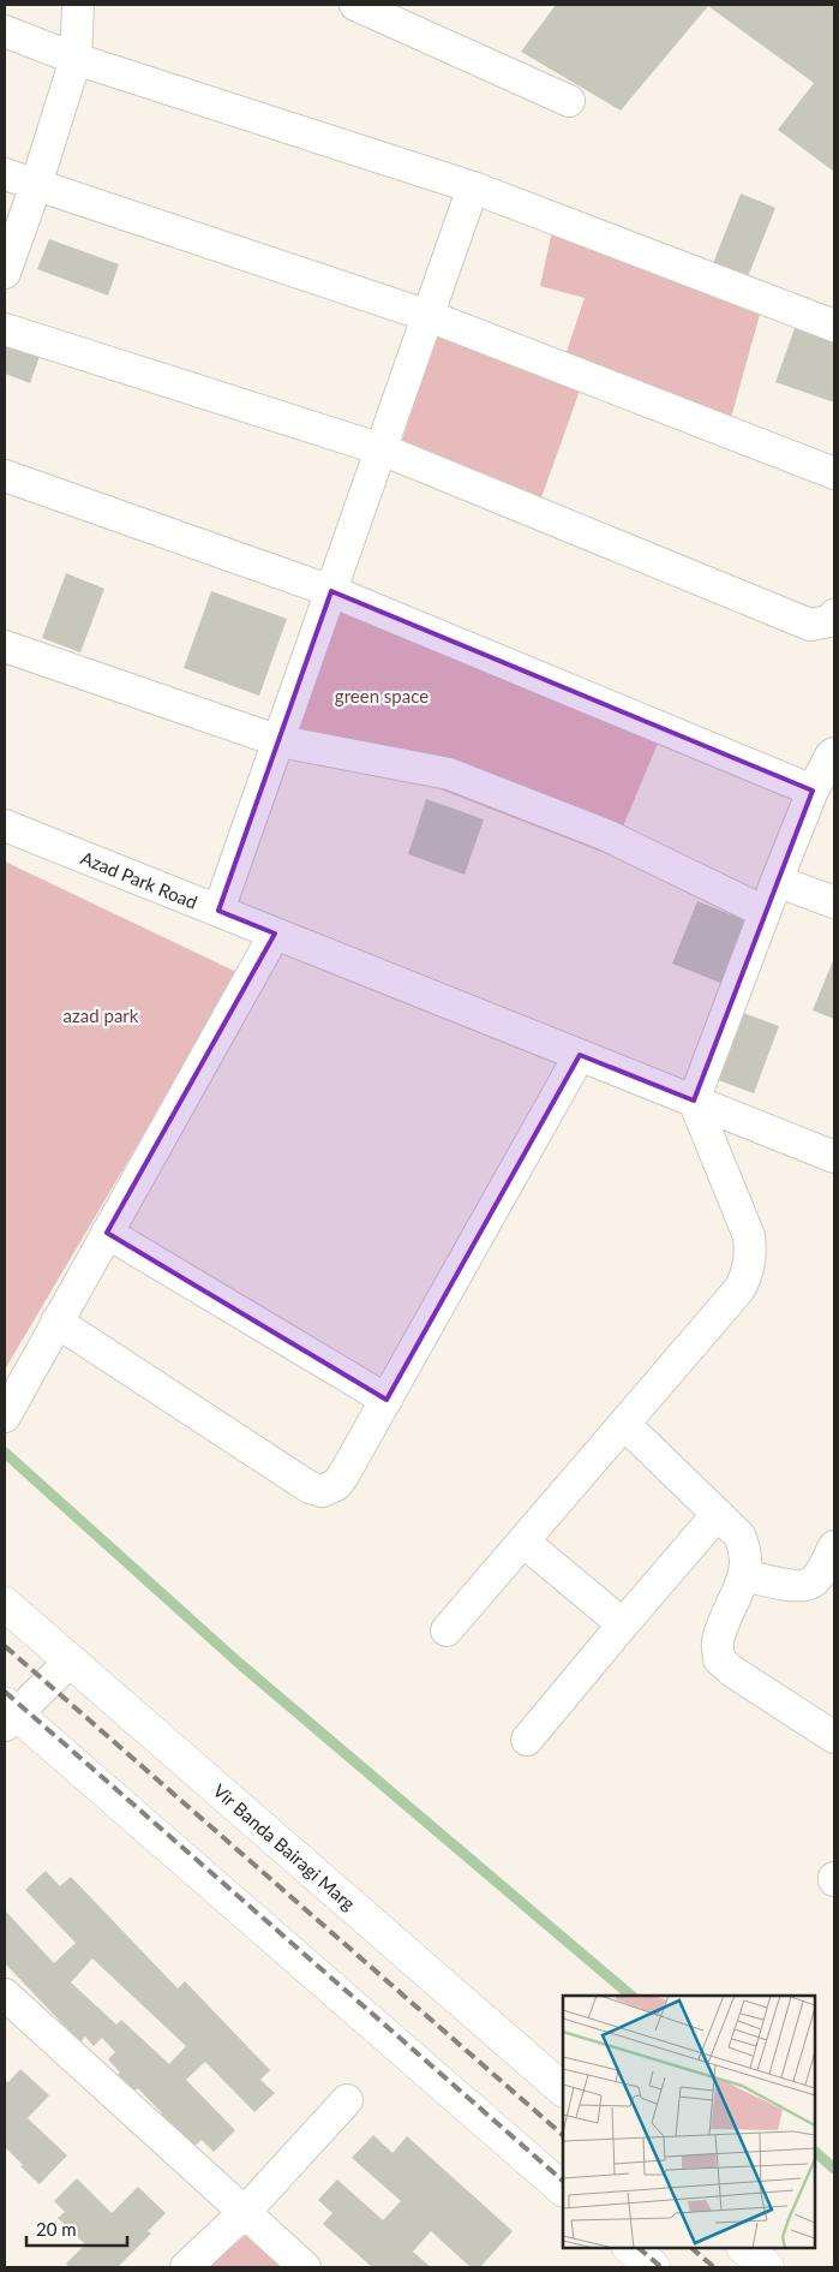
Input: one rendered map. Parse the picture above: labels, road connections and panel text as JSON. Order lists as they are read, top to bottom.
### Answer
{
  "streets": {
    "main road": ["Vir Banda Bairagi Marg"],
    "street": ["Azad Park Road"]
  },
  "parks": ["green space", "azad park"],
  "scale_bar": "20 m"
}
